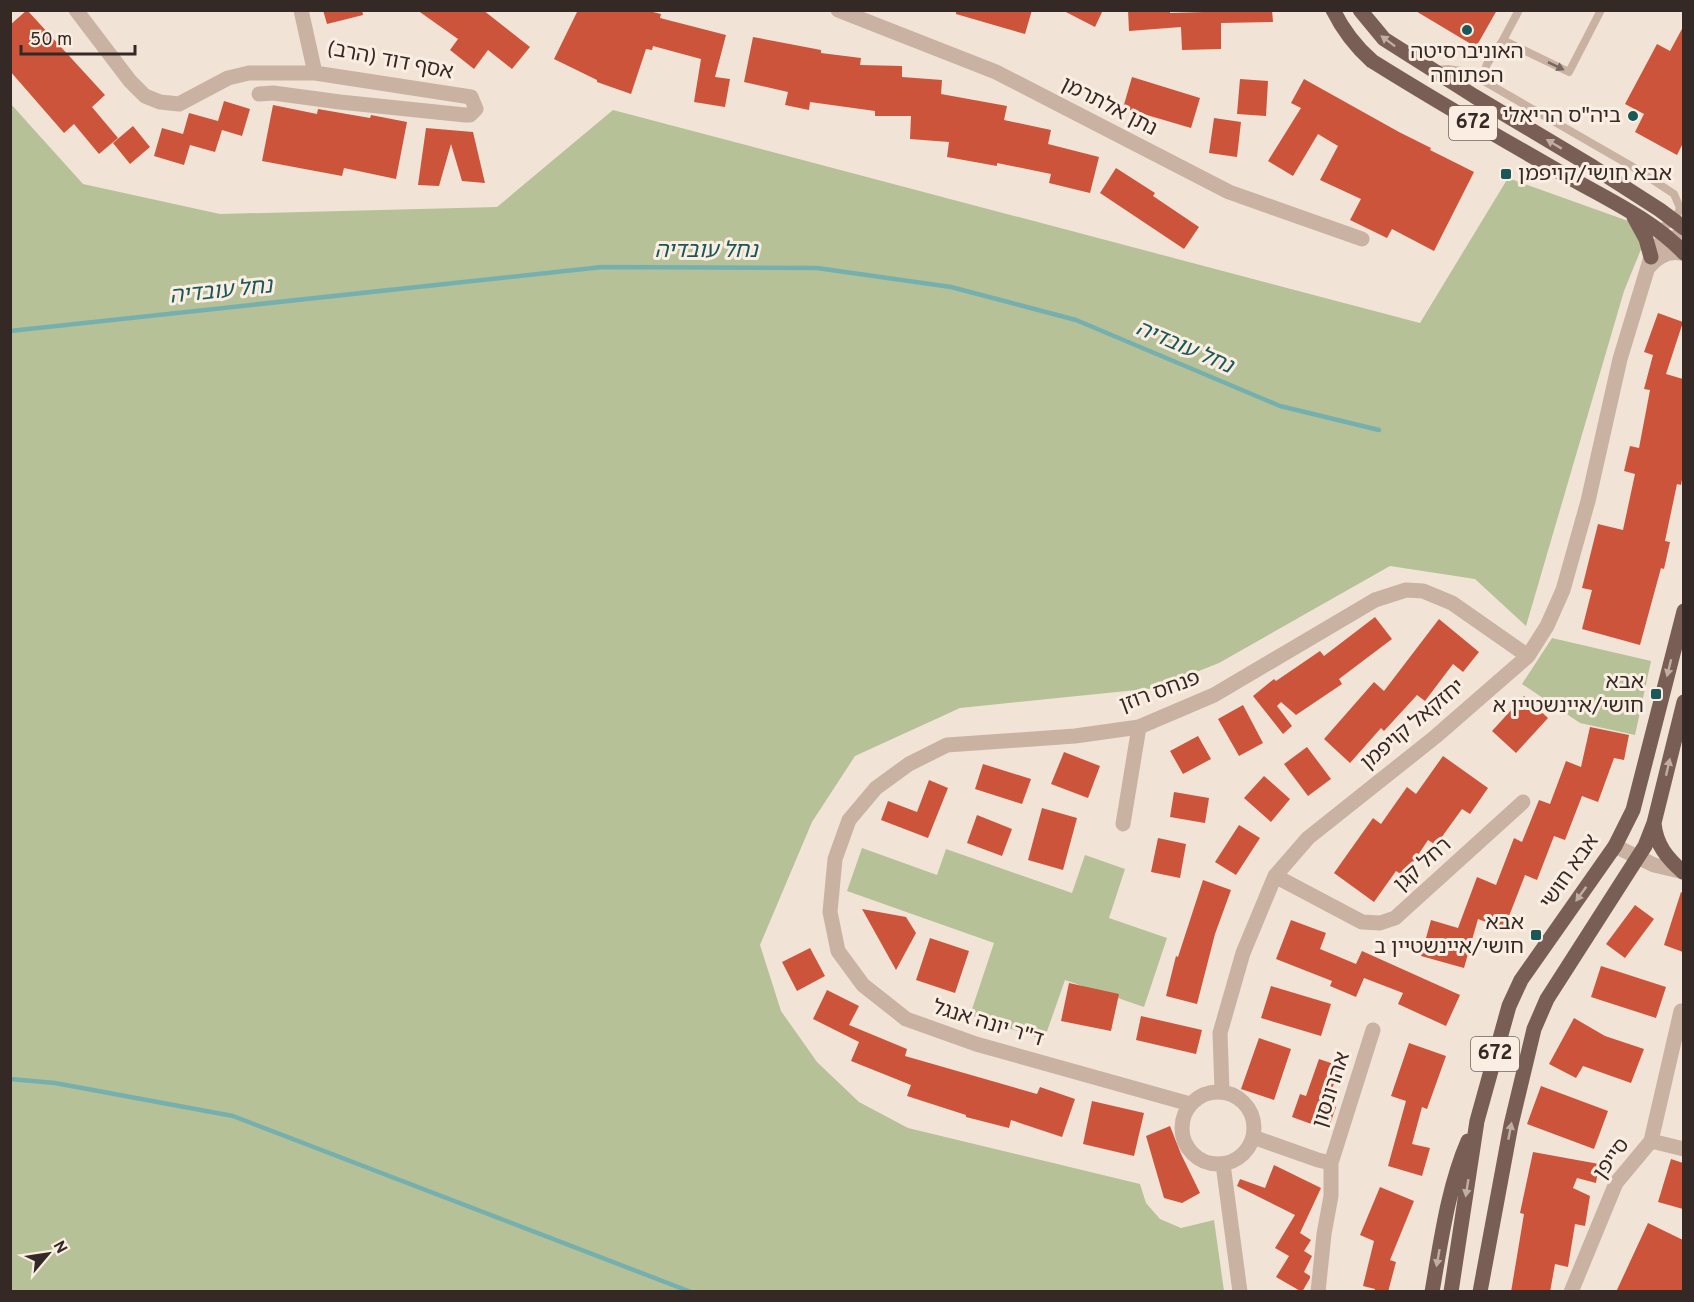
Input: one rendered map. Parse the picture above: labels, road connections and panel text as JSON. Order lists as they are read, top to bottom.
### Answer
{
  "streets": {
    "main road": ["672", "אבא חושי"],
    "street": [
      "אסף דוד (הרב)",
      "נתן אלתרמן",
      "פנחס רוזן",
      "יחזקאל קויפמן",
      "רחל קגן",
      "ד''ר יונה אנגל",
      "אהרונסון",
      "סייפן"
    ]
  },
  "crossings": [
    ["672", "יחזקאל קויפמן"],
    ["פנחס רוזן", "יחזקאל קויפמן"],
    ["פנחס רוזן", "ד''ר יונה אנגל"],
    ["יחזקאל קויפמן", "רחל קגן"],
    ["יחזקאל קויפמן", "ד''ר יונה אנגל"],
    ["יחזקאל קויפמן", "אהרונסון"],
    ["ד''ר יונה אנגל", "אהרונסון"]
  ],
  "water": ["נחל עובדיה"],
  "places": {
    "other": ["האוניברסיטה הפתוחה", "ביה\"ס הריאלי"],
    "transit": ["אבא חושי/קויפמן", "אבא חושי/איינשטיין א", "אבא חושי/איינשטיין ב"]
  },
  "scale_bar": "50 m",
  "north": "top right"
}
